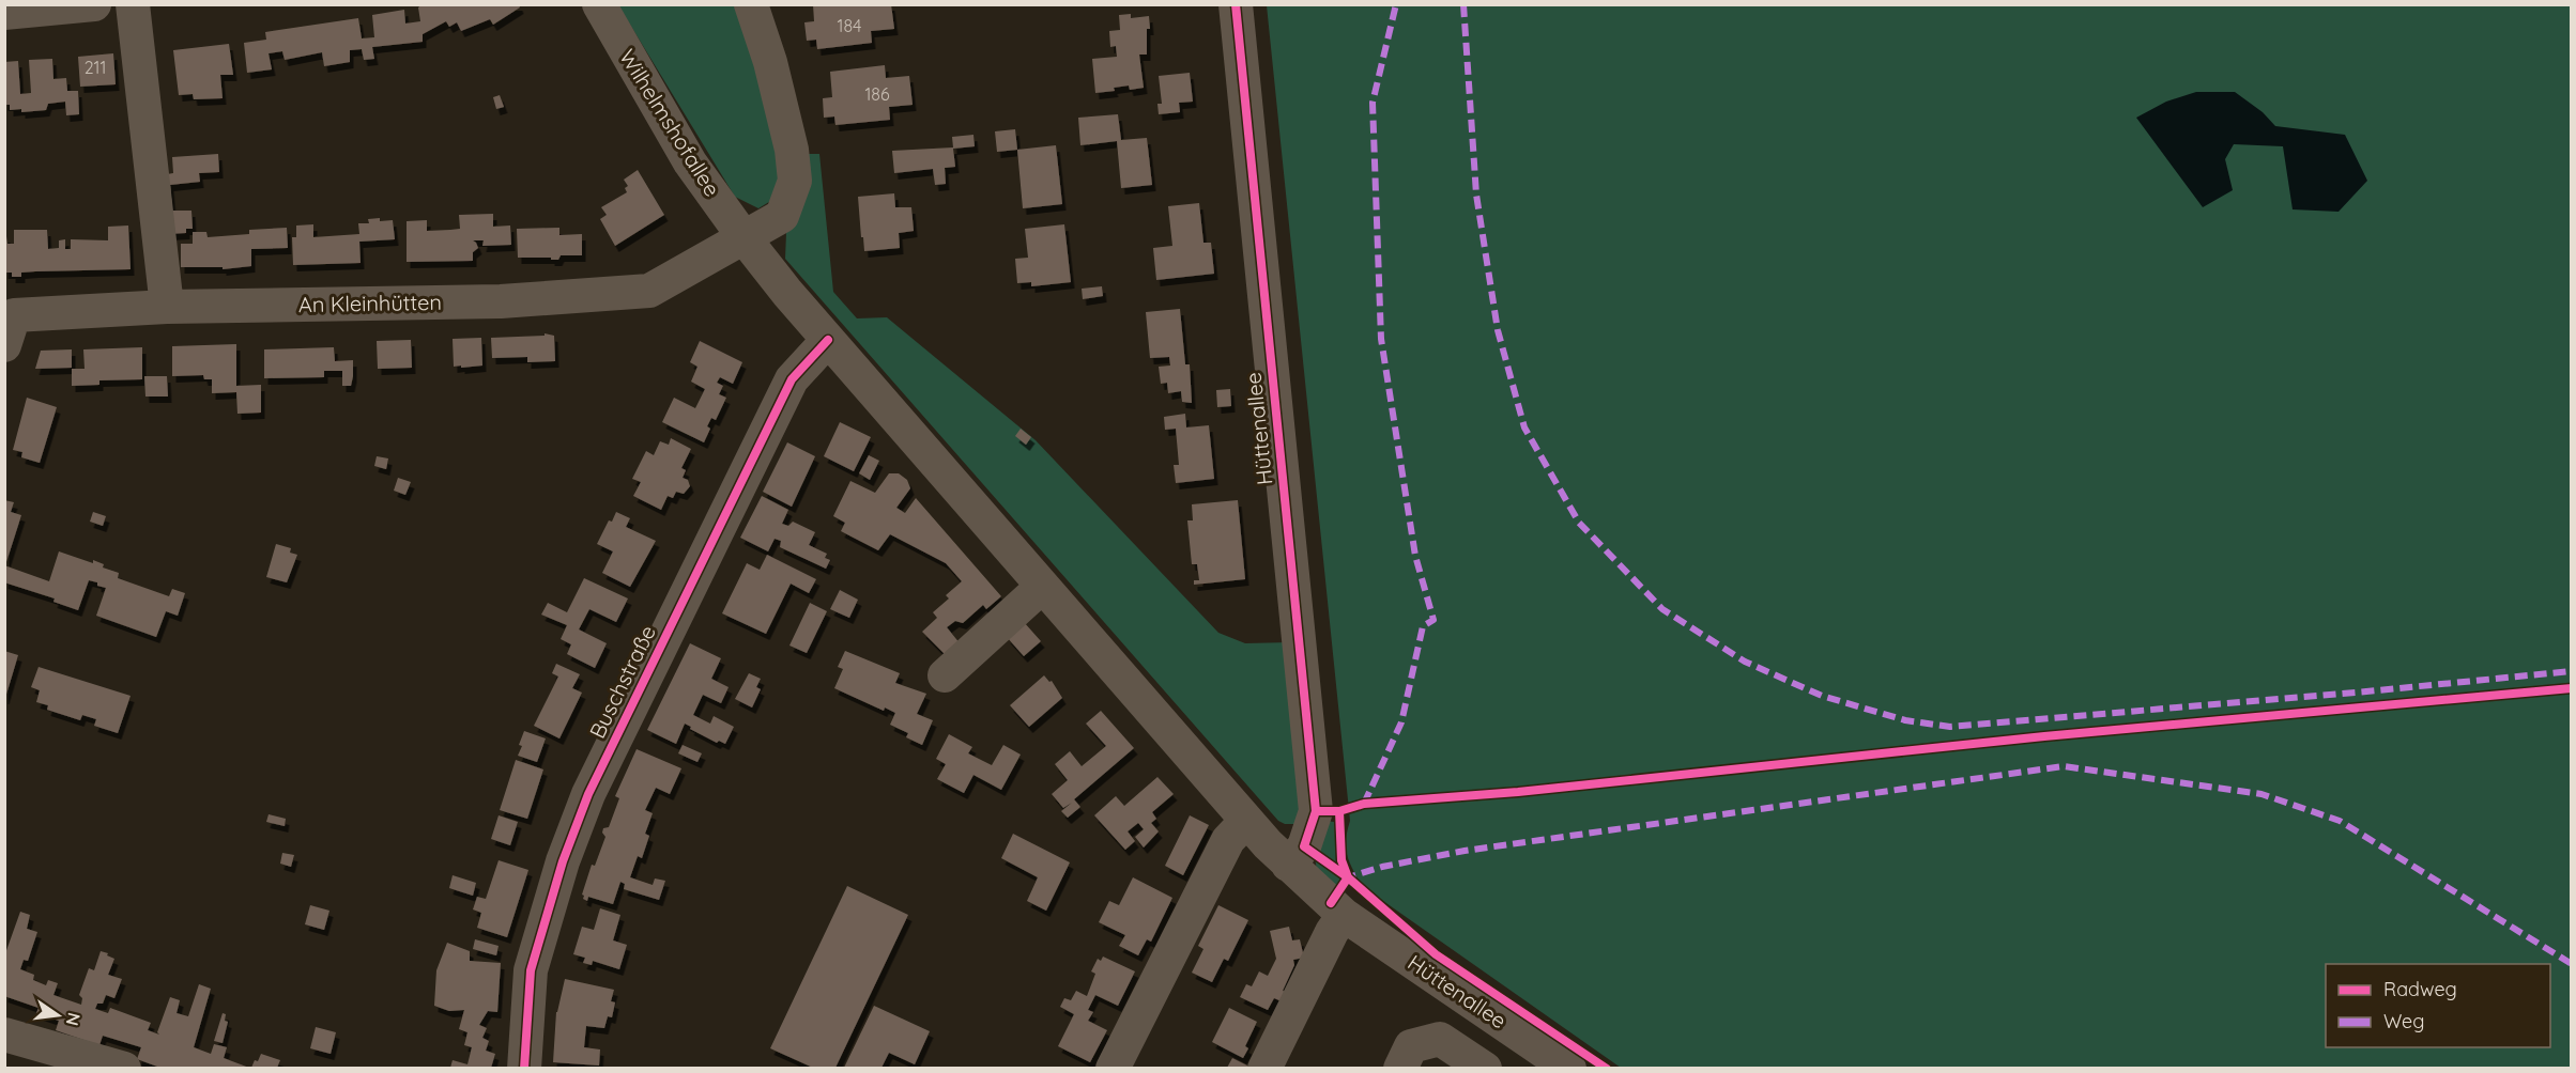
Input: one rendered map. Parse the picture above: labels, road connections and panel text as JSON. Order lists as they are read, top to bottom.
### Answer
{
  "streets": {
    "street": [
      "Wilhelmshofallee",
      "An Kleinhütten",
      "Hüttenallee",
      "Buschstraße"
    ]
  },
  "crossings": [
    ["Wilhelmshofallee", "An Kleinhütten"],
    ["Wilhelmshofallee", "Hüttenallee"],
    ["Wilhelmshofallee", "Buschstraße"],
    ["Hüttenallee", "Buschstraße"]
  ],
  "house_numbers": ["184", "211", "186"],
  "legend": ["Radweg", "Weg"],
  "north": "right"
}
